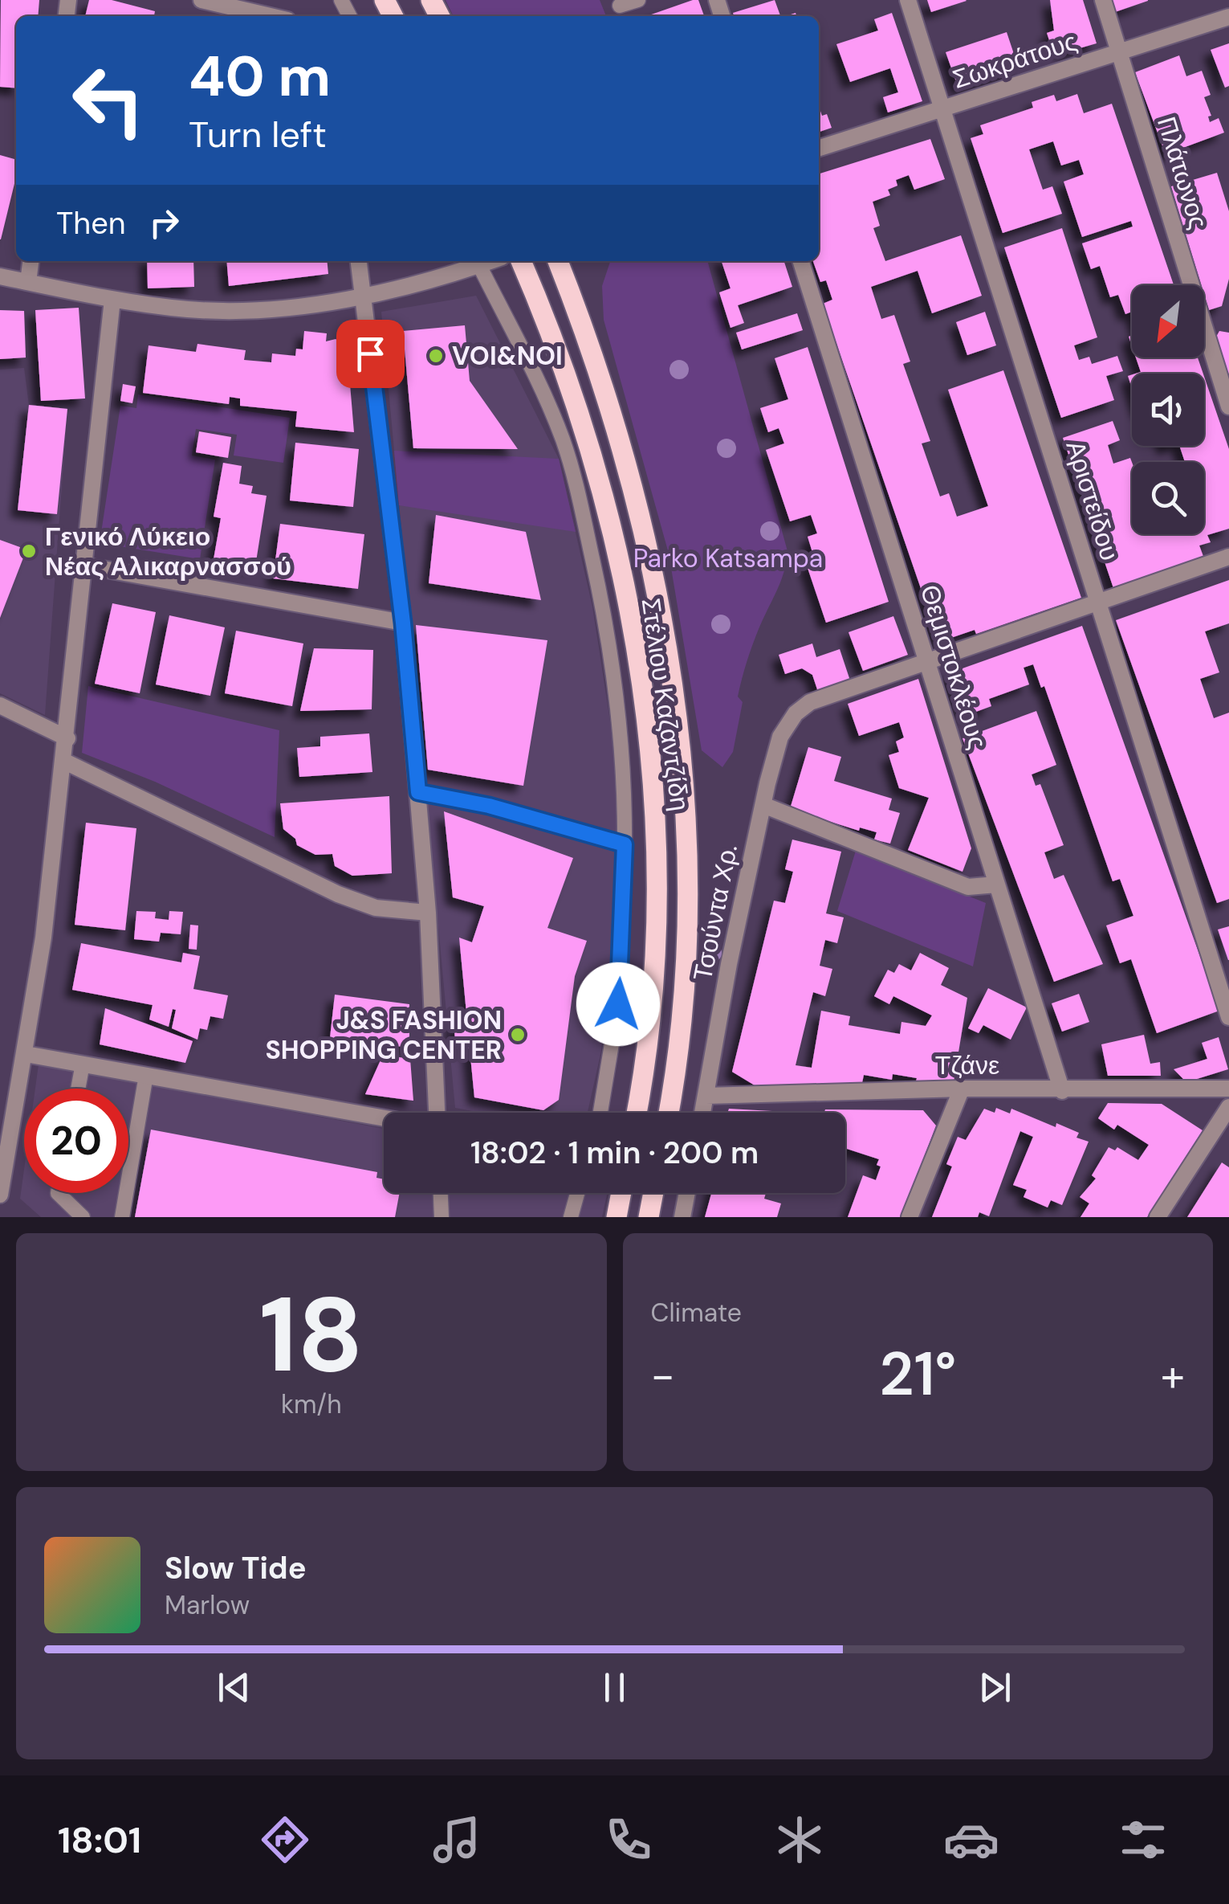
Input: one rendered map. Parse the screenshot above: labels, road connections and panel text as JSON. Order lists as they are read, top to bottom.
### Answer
{
  "streets": {
    "main road": ["Στέλιου Καζαντζίδη"],
    "street": [
      "Σωκράτους",
      "Πλάτωνος",
      "Αριστείδου",
      "Θεμιστοκλέους",
      "Τσούντα Χρ.",
      "Τζάνε"
    ]
  },
  "crossings": [
    ["Σωκράτους", "Πλάτωνος"],
    ["Σωκράτους", "Αριστείδου"],
    ["Θεμιστοκλέους", "Τσούντα Χρ."],
    ["Θεμιστοκλέους", "Τζάνε"],
    ["Τσούντα Χρ.", "Τζάνε"]
  ],
  "parks": ["Parko Katsampa"],
  "places": ["VOI&NOI", "Γενικό Λύκειο Νέας Αλικαρνασσού", "J&S FASHION SHOPPING CENTER"],
  "north": "bottom left",
  "page": {
    "turn": ["40 m", "Turn left"],
    "then": "Then",
    "limit": "20",
    "trip": "18:02 · 1 min · 200 m",
    "tile": [
      ["18", "km/h"],
      "Climate"
    ],
    "heat": ["−", "21°", "+"],
    "song": ["Slow Tide", "Marlow"],
    "tabs": "18:01"
  }
}
